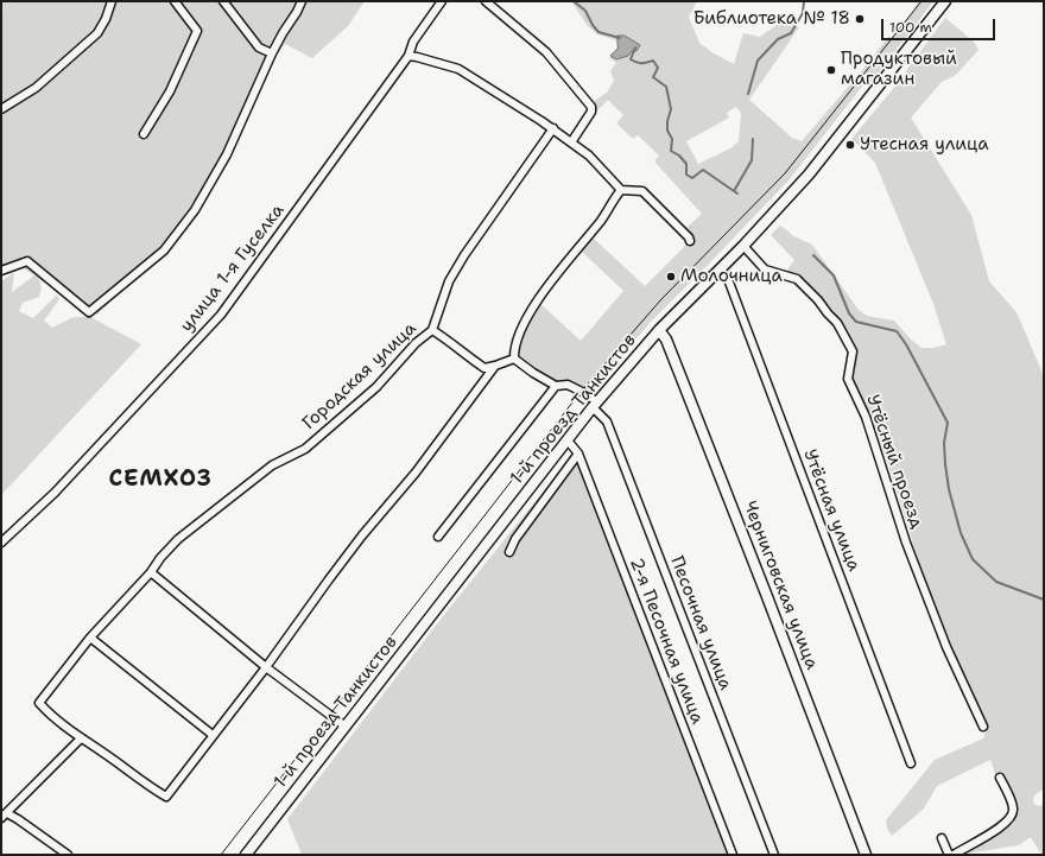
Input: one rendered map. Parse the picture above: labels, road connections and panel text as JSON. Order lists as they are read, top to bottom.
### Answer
{
  "streets": {
    "main road": ["1-й проезд Танкистов", "Черниговская улица"],
    "street": [
      "улица 1-я Гуселка",
      "Городская улица",
      "Утёсный проезд",
      "Утёсная улица",
      "Песочная улица",
      "2-я Песочная улица"
    ]
  },
  "crossings": [
    ["1-й проезд Танкистов", "Утёсный проезд"],
    ["1-й проезд Танкистов", "Утёсная улица"],
    ["1-й проезд Танкистов", "Черниговская улица"],
    ["1-й проезд Танкистов", "Песочная улица"],
    ["1-й проезд Танкистов", "2-я Песочная улица"]
  ],
  "districts": ["СЕМХОЗ"],
  "places": [
    "Библиотека № 18",
    "Продуктовый магазин",
    "Утесная улица",
    "Молочница"
  ],
  "scale_bar": "100 m"
}
